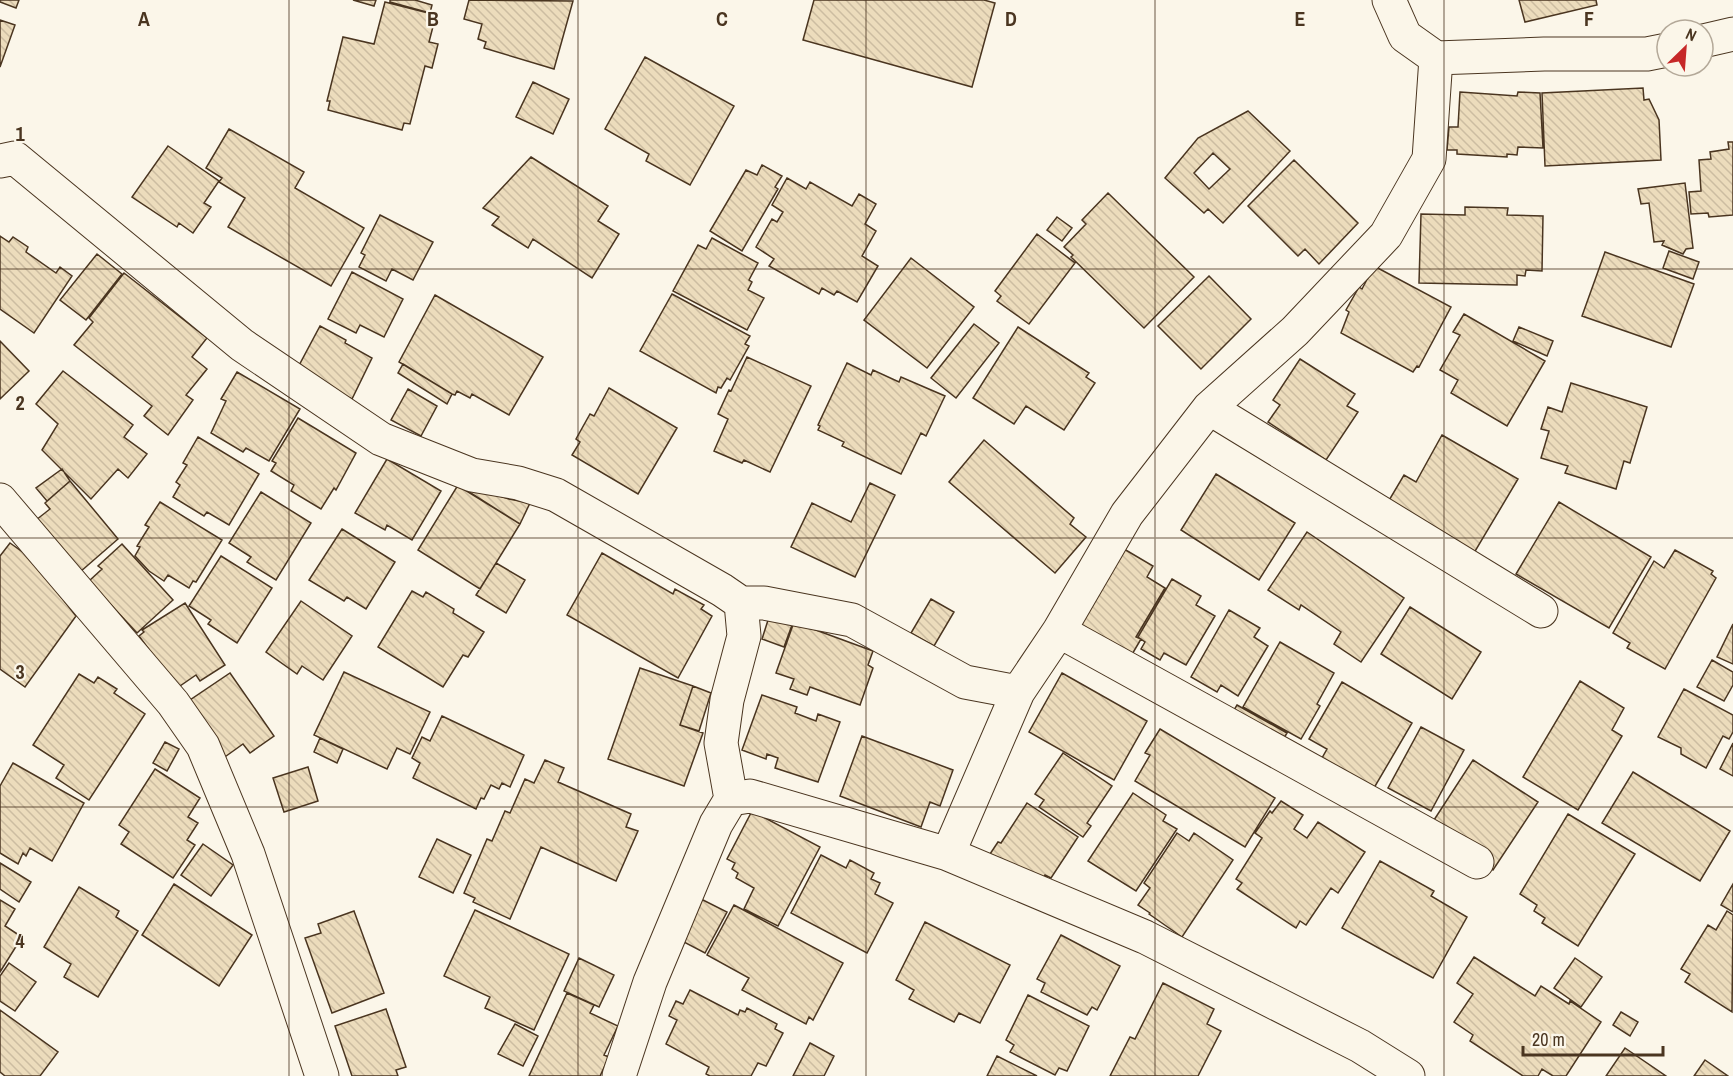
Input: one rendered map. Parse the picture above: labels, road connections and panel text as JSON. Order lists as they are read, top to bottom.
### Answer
{
  "scale_bar": "20 m",
  "north": "top right",
  "grid": {
    "columns": [
      "A",
      "B",
      "C",
      "D",
      "E",
      "F"
    ],
    "rows": [
      "1",
      "2",
      "3",
      "4"
    ]
  }
}
